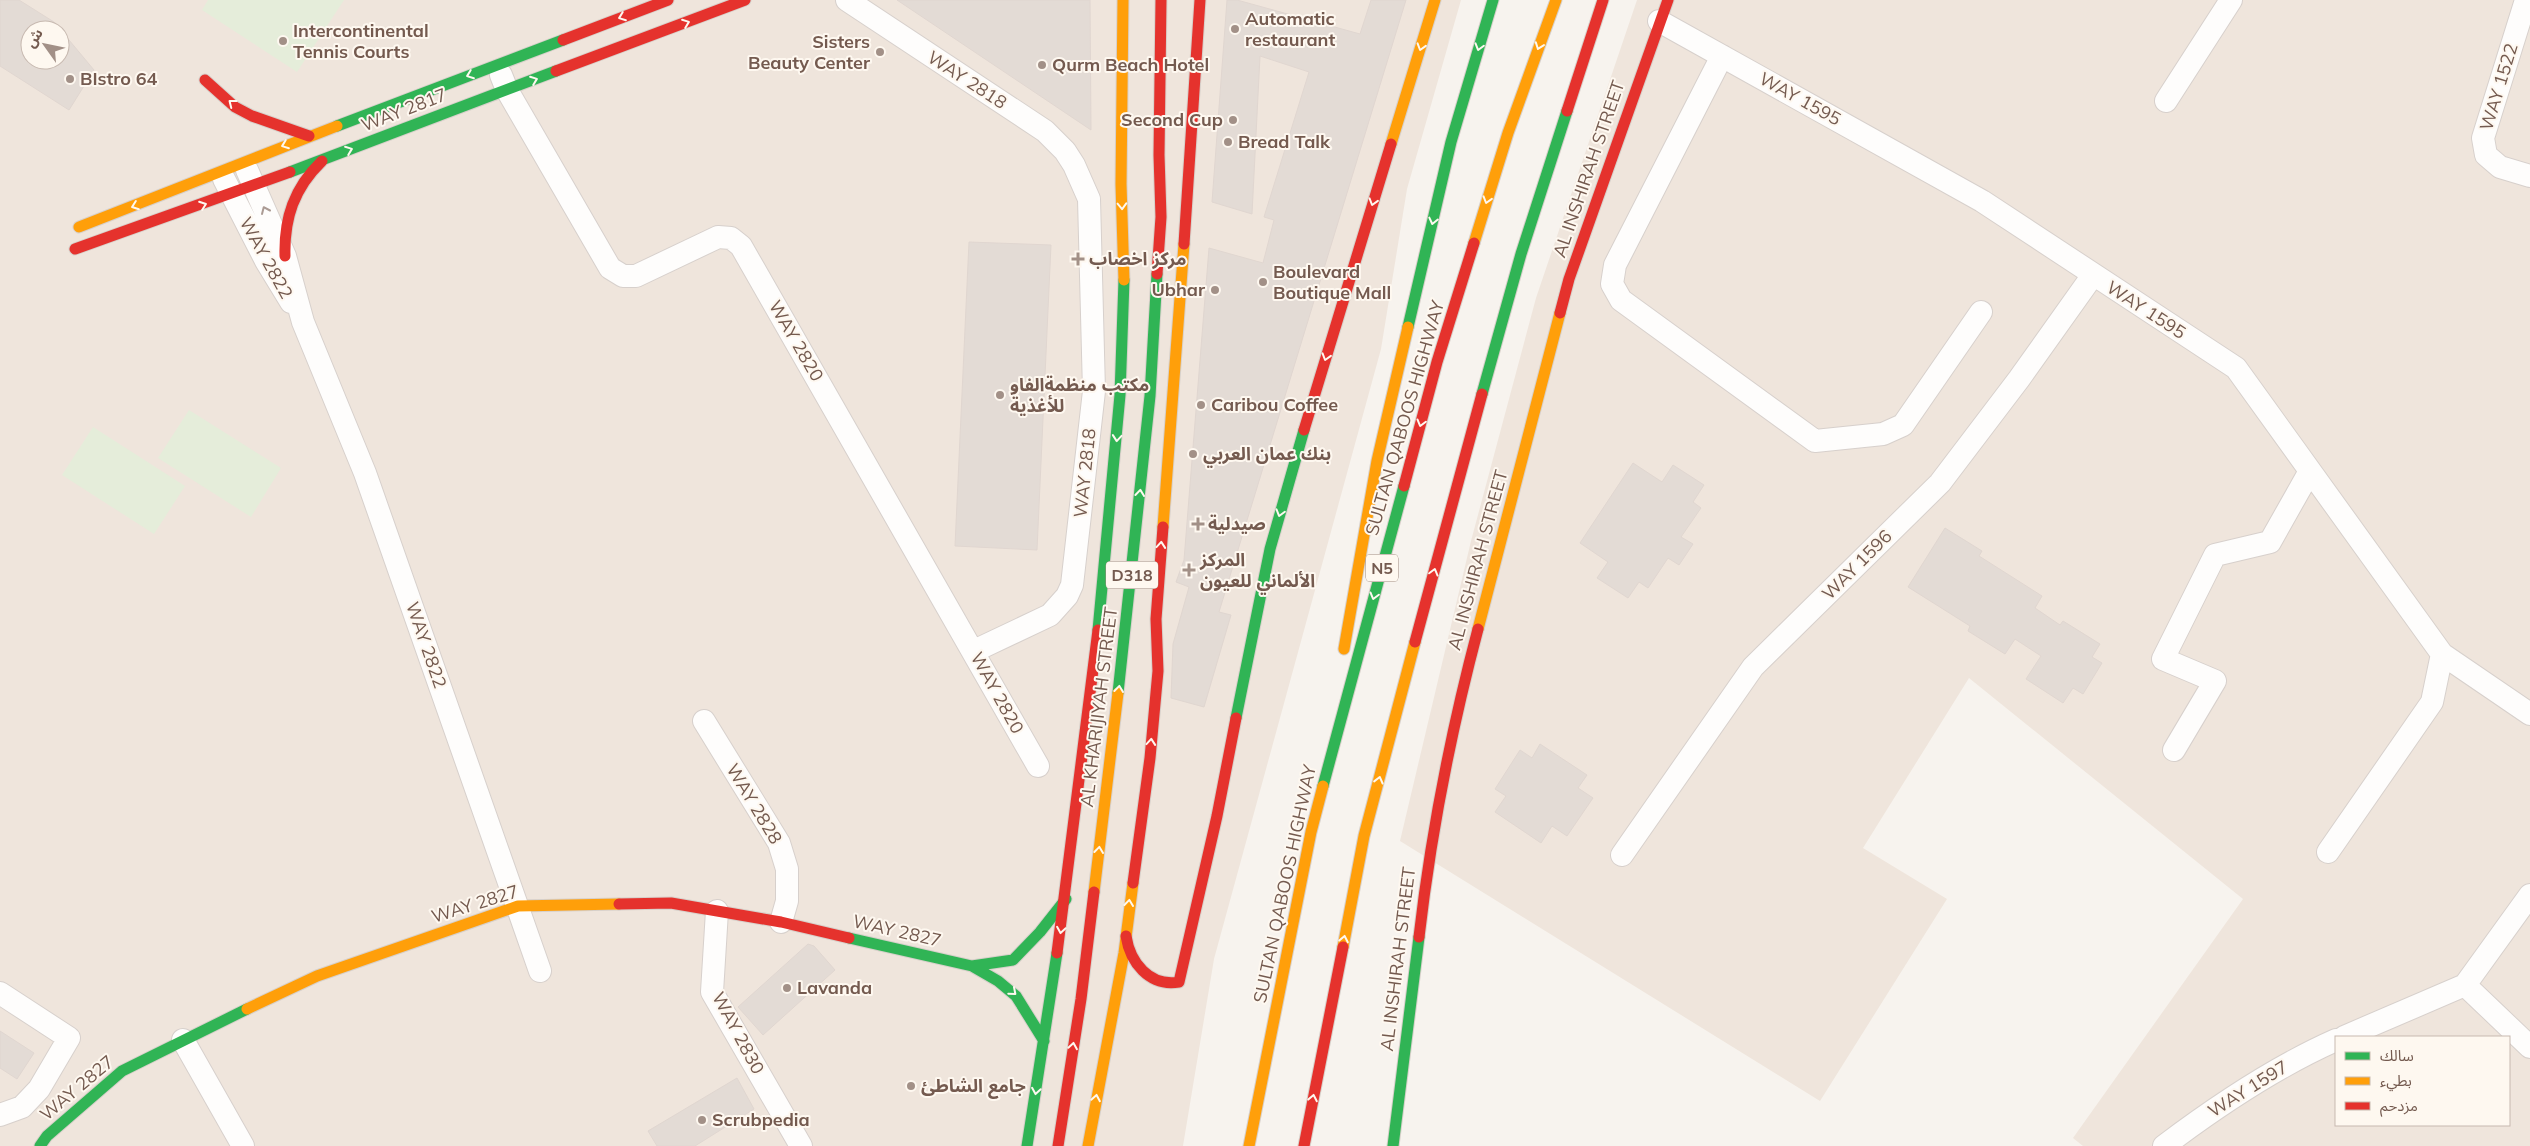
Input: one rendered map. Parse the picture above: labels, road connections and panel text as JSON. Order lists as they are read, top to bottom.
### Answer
{
  "streets": {
    "main road": [
      "WAY 2817",
      "AL INSHIRAH STREET",
      "SULTAN QABOOS HIGHWAY",
      "N5",
      "D318",
      "AL KHARIJIYAH STREET",
      "WAY 2827"
    ],
    "street": [
      "WAY 2818",
      "WAY 1522",
      "WAY 1595",
      "WAY 2822",
      "WAY 2820",
      "WAY 1596",
      "WAY 2828",
      "WAY 2830",
      "WAY 1597"
    ]
  },
  "crossings": [
    ["WAY 2818", "WAY 2820"],
    ["WAY 1595", "AL INSHIRAH STREET"],
    ["WAY 1595", "WAY 1596"],
    ["WAY 2817", "WAY 2822"],
    ["WAY 2817", "WAY 2820"],
    ["WAY 2822", "WAY 2827"],
    ["AL KHARIJIYAH STREET", "WAY 2827"],
    ["WAY 2828", "WAY 2827"],
    ["WAY 2827", "WAY 2830"]
  ],
  "places": {
    "other": [
      "Automatic restaurant",
      "Intercontinental Tennis Courts",
      "Sisters Beauty Center",
      "Qurm Beach Hotel",
      "BIstro 64",
      "Second Cup",
      "Bread Talk",
      "Boulevard Boutique Mall",
      "Ubhar",
      "مكتب منظمةالفاو للأغذية",
      "Caribou Coffee",
      "بنك عمان العربي",
      "Lavanda",
      "جامع الشاطئ",
      "Scrubpedia"
    ],
    "health": ["مركز اخصاب", "صيدلية", "المركز الألماني للعيون"]
  },
  "legend": ["سالك", "بطيء", "مزدحم"],
  "north": "top left"
}
